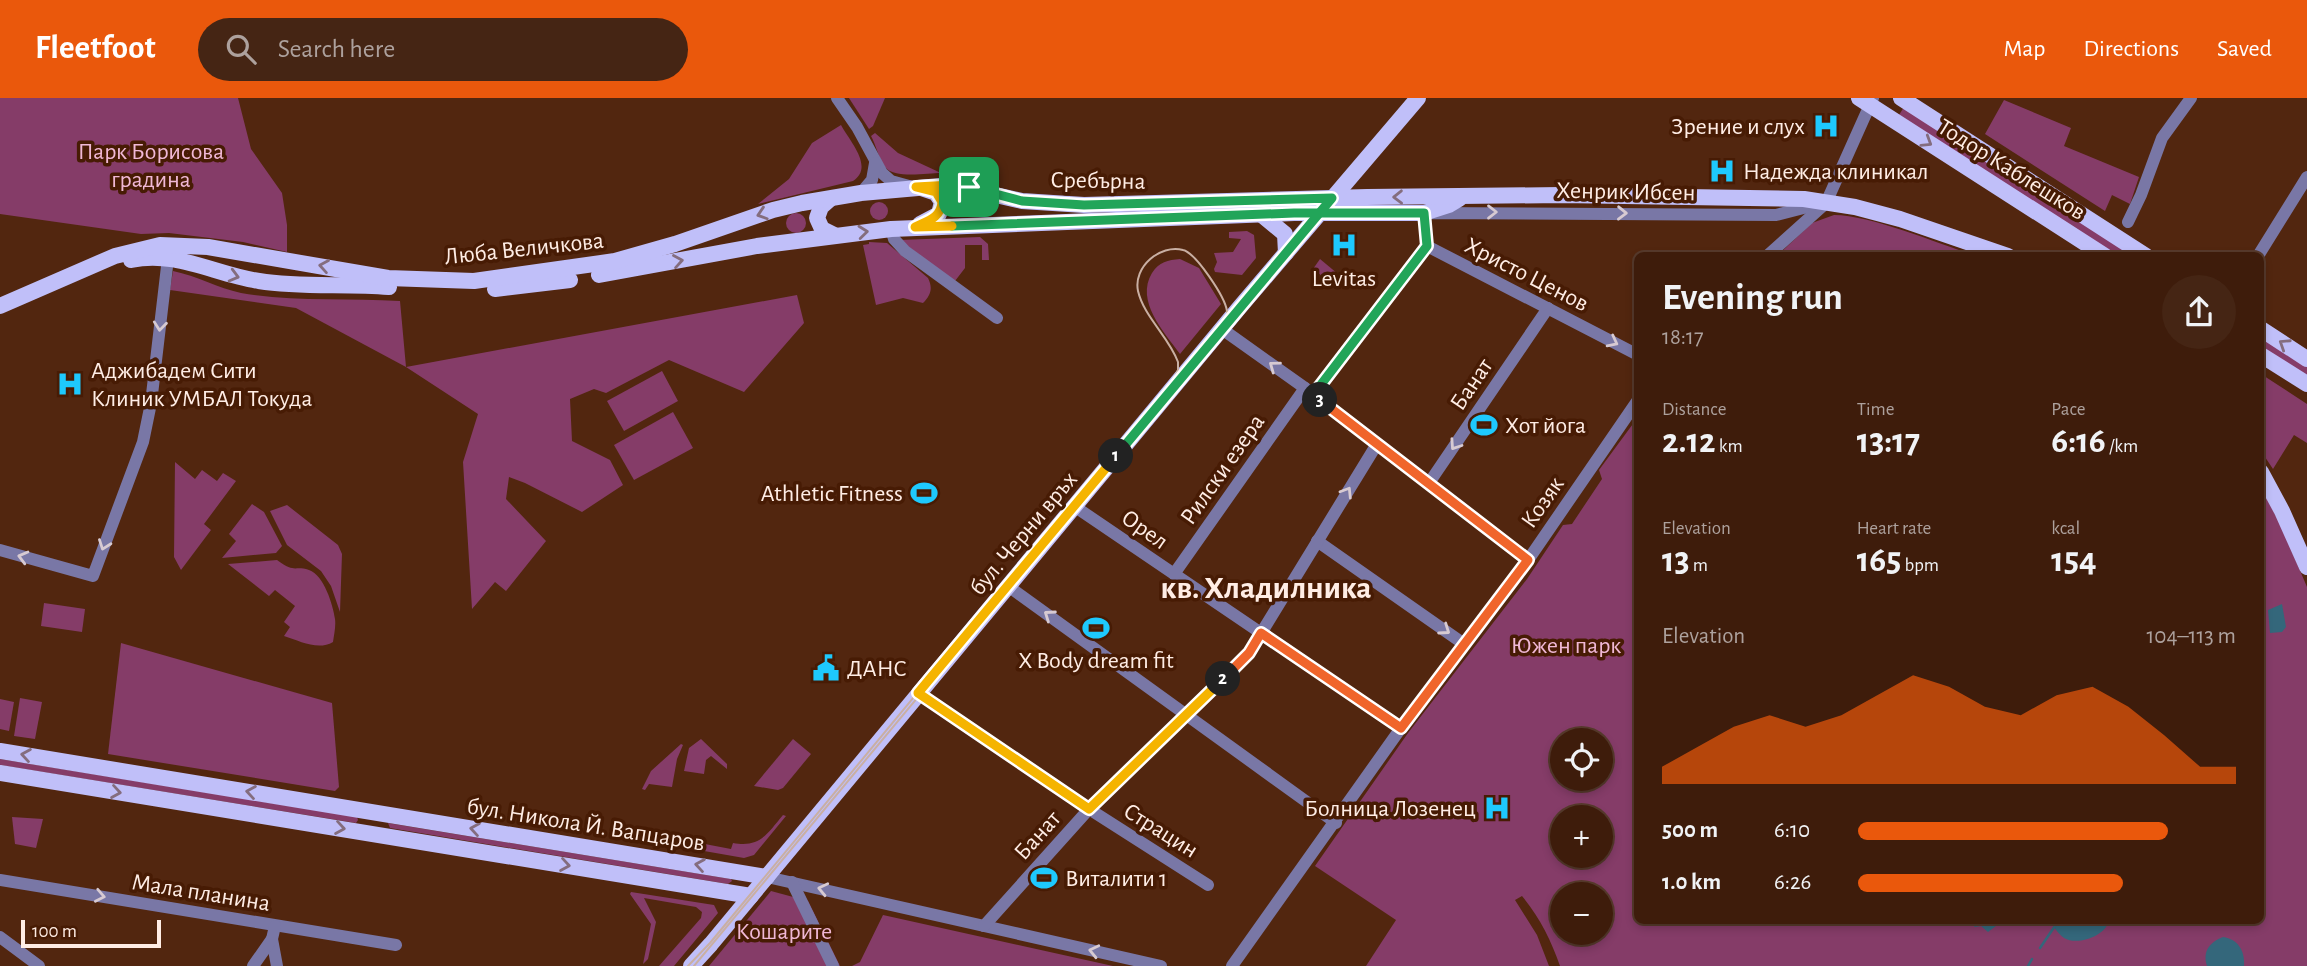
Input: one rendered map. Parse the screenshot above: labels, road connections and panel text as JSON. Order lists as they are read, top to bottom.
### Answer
{
  "streets": {
    "main road": [
      "Тодор Каблешков",
      "Сребърна",
      "Хенрик Ибсен",
      "Люба Величкова",
      "бул. Черни връх",
      "бул. Никола Й. Вапцаров"
    ],
    "street": [
      "Христо Ценов",
      "Банат",
      "Рилски езера",
      "Козяк",
      "Орел",
      "Страцин",
      "Мала планина"
    ]
  },
  "crossings": [
    ["Сребърна", "Хенрик Ибсен"],
    ["Сребърна", "Люба Величкова"],
    ["Сребърна", "бул. Черни връх"],
    ["Хенрик Ибсен", "Христо Ценов"],
    ["Хенрик Ибсен", "бул. Черни връх"],
    ["Христо Ценов", "Банат"],
    ["Христо Ценов", "Рилски езера"],
    ["Банат", "Орел"],
    ["Банат", "бул. Никола Й. Вапцаров"],
    ["Банат", "Страцин"],
    ["Рилски езера", "Орел"],
    ["Козяк", "Орел"],
    ["Орел", "бул. Черни връх"],
    ["бул. Черни връх", "бул. Никола Й. Вапцаров"],
    ["бул. Черни връх", "Страцин"]
  ],
  "one_way": ["Христо Ценов", "Мала планина"],
  "districts": ["кв. Хладилника"],
  "parks": ["Парк Борисова градина", "Южен парк", "Кошарите"],
  "places": {
    "hospital": [
      "Зрение и слух",
      "Надежда клиникал",
      "Levitas",
      "Аджибадем Сити Клиник УМБАЛ Токуда",
      "Болница Лозенец"
    ],
    "sports": [
      "Хот йога",
      "Athletic Fitness",
      "X Body dream fit",
      "Виталити 1"
    ],
    "public building": ["ДАНС"]
  },
  "scale_bar": "100 m",
  "page": {
    "header": "Fleetfoot",
    "search": "Search here",
    "nav": ["Map", "Directions", "Saved"],
    "heading": ["Evening run", "18:17"],
    "stats": [
      ["Distance", "2.12 km"],
      ["Time", "13:17"],
      ["Pace", "6:16 /km"],
      ["Elevation", "13 m"],
      ["Heart rate", "165 bpm"],
      ["kcal", "154"]
    ],
    "pins": ["3", "1", "2"],
    "chart": ["Elevation", "104–113 m"],
    "map_buttons": ["+", "−"],
    "list": [
      {
        "name": "500 m",
        "note": "6:10"
      },
      {
        "name": "1.0 km",
        "note": "6:26"
      }
    ],
    "scale": "100 m"
  }
}
